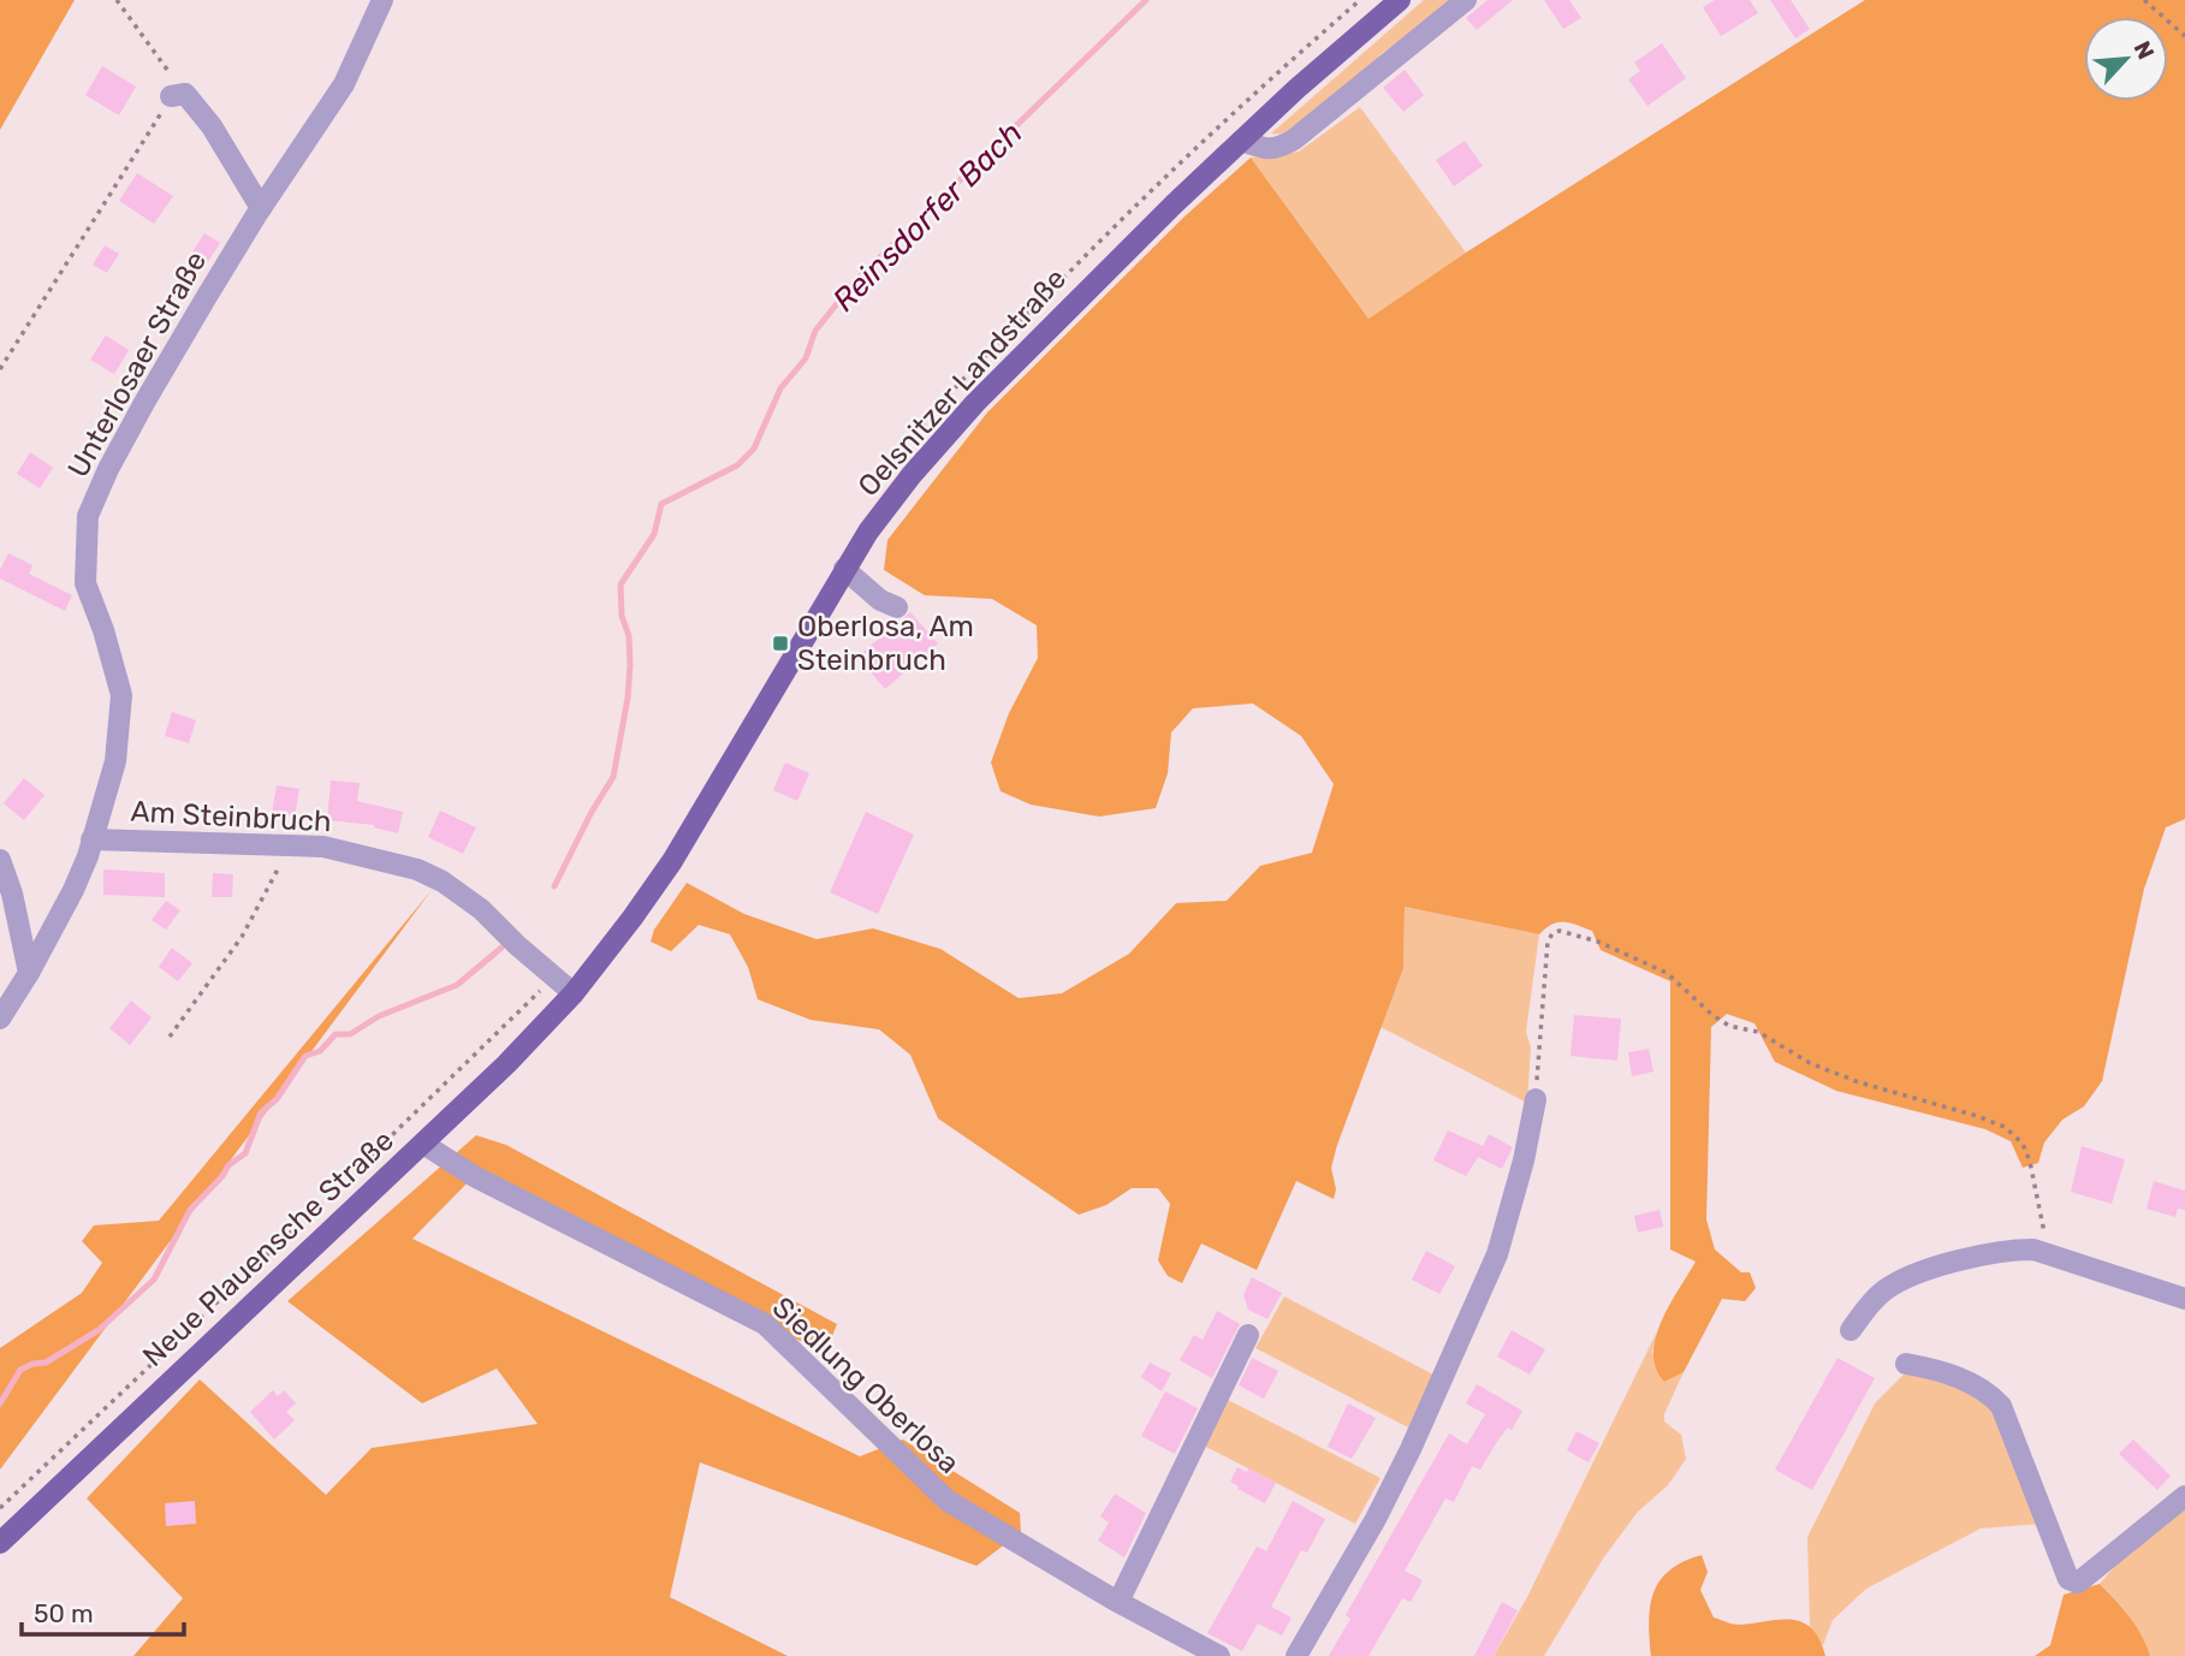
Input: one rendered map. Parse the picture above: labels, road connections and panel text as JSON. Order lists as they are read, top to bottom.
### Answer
{
  "streets": {
    "main road": ["Oelsnitzer Landstraße", "Neue Plauensche Straße"],
    "street": ["Unterlosaer Straße", "Am Steinbruch", "Siedlung Oberlosa"]
  },
  "crossings": [
    ["Unterlosaer Straße", "Am Steinbruch"],
    ["Oelsnitzer Landstraße", "Am Steinbruch"],
    ["Oelsnitzer Landstraße", "Neue Plauensche Straße"],
    ["Am Steinbruch", "Neue Plauensche Straße"],
    ["Neue Plauensche Straße", "Siedlung Oberlosa"]
  ],
  "water": ["Reinsdorfer Bach"],
  "places": {
    "transit": ["Oberlosa, Am Steinbruch"]
  },
  "scale_bar": "50 m",
  "north": "top right"
}
